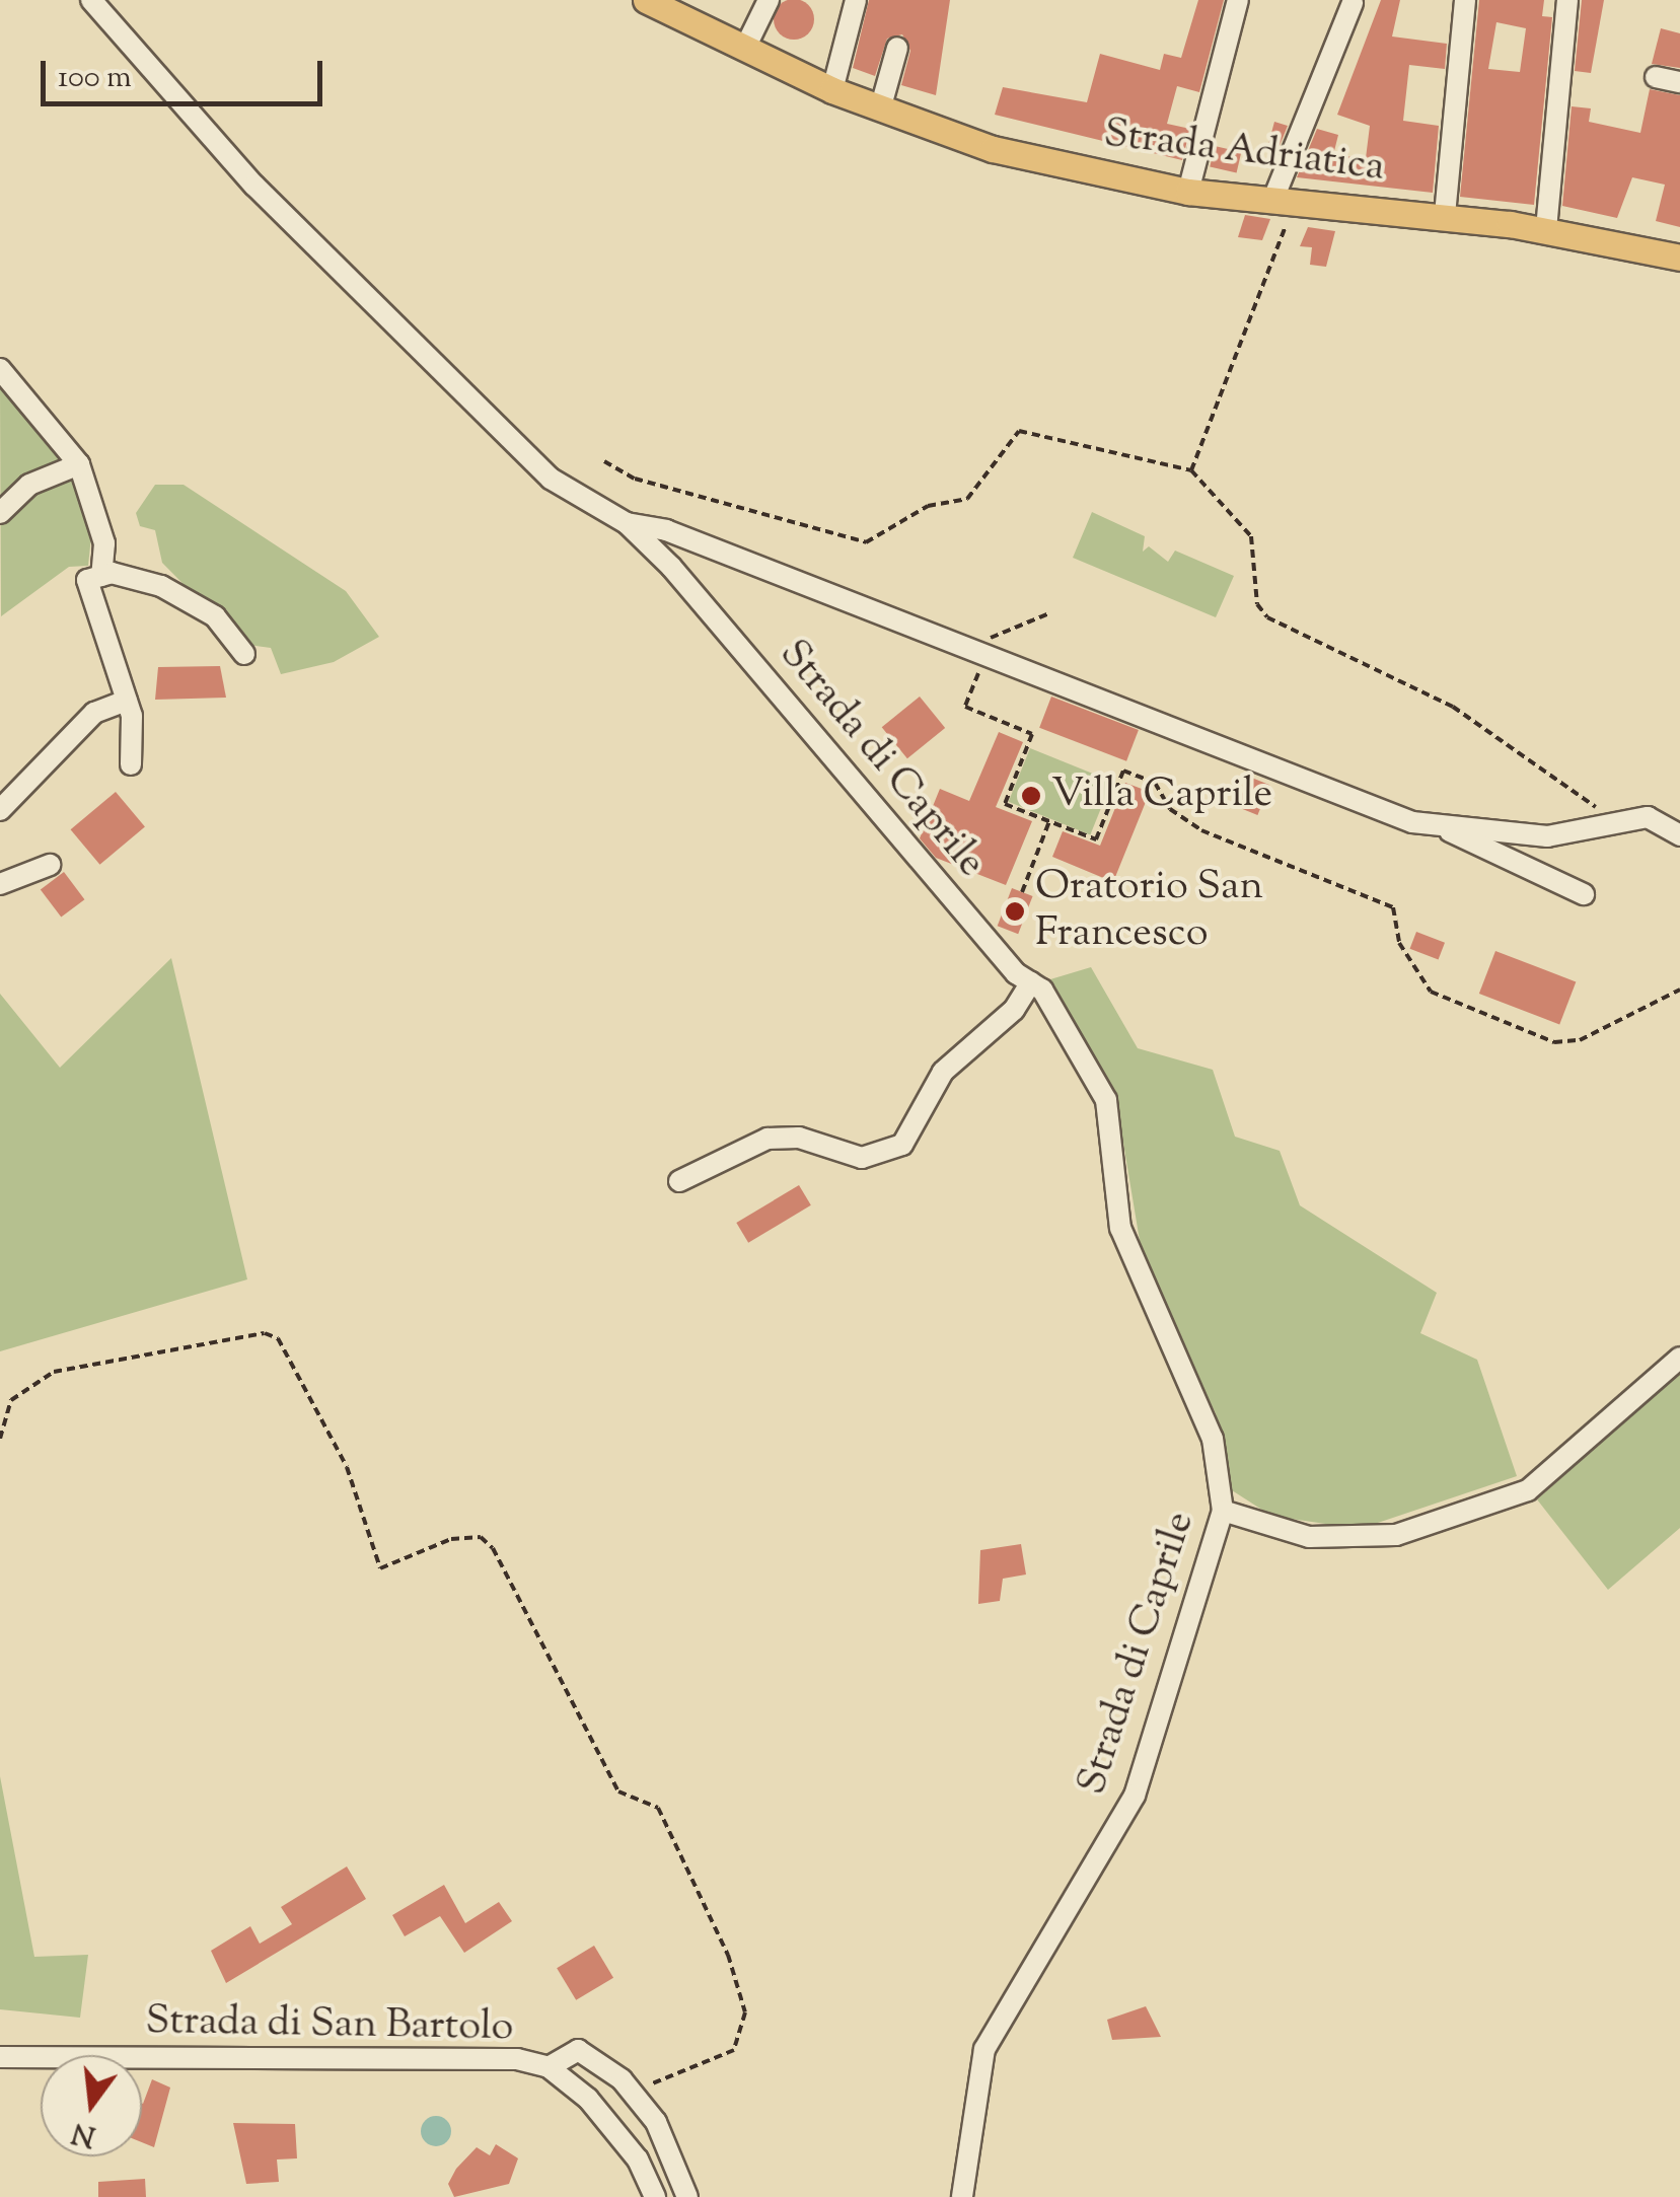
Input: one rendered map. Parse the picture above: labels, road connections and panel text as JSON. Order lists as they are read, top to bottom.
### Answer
{
  "streets": {
    "main road": ["Strada Adriatica"],
    "street": ["Strada di Caprile", "Strada di San Bartolo"]
  },
  "places": ["Villa Caprile", "Oratorio San Francesco"],
  "scale_bar": "100 m",
  "north": "bottom"
}
